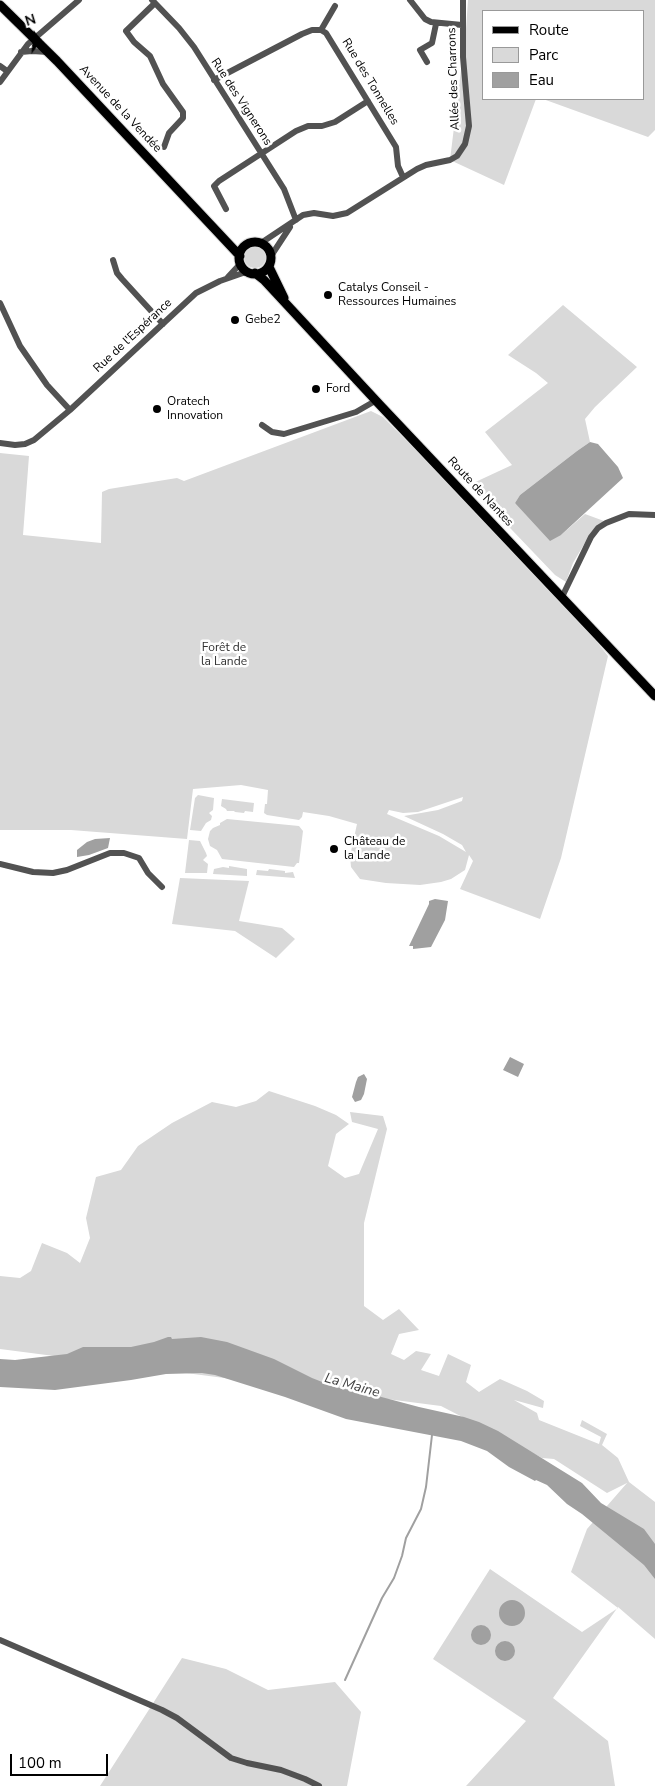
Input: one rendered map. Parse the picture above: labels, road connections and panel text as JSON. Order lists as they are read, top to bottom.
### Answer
{
  "streets": {
    "main road": ["Avenue de la Vendée", "Route de Nantes"],
    "street": [
      "Allée des Charrons",
      "Rue des Tonnelles",
      "Rue des Vignerons",
      "Rue de l'Espérance"
    ]
  },
  "crossings": [
    ["Allée des Charrons", "Rue des Tonnelles"],
    ["Allée des Charrons", "Rue des Vignerons"],
    ["Avenue de la Vendée", "Rue de l'Espérance"],
    ["Avenue de la Vendée", "Route de Nantes"],
    ["Rue de l'Espérance", "Route de Nantes"]
  ],
  "water": ["La Maine"],
  "parks": ["Forêt de la Lande"],
  "places": [
    "Catalys Conseil - Ressources Humaines",
    "Gebe2",
    "Ford",
    "Oratech Innovation",
    "Château de la Lande"
  ],
  "legend": ["Route", "Parc", "Eau"],
  "scale_bar": "100 m",
  "north": "top"
}
